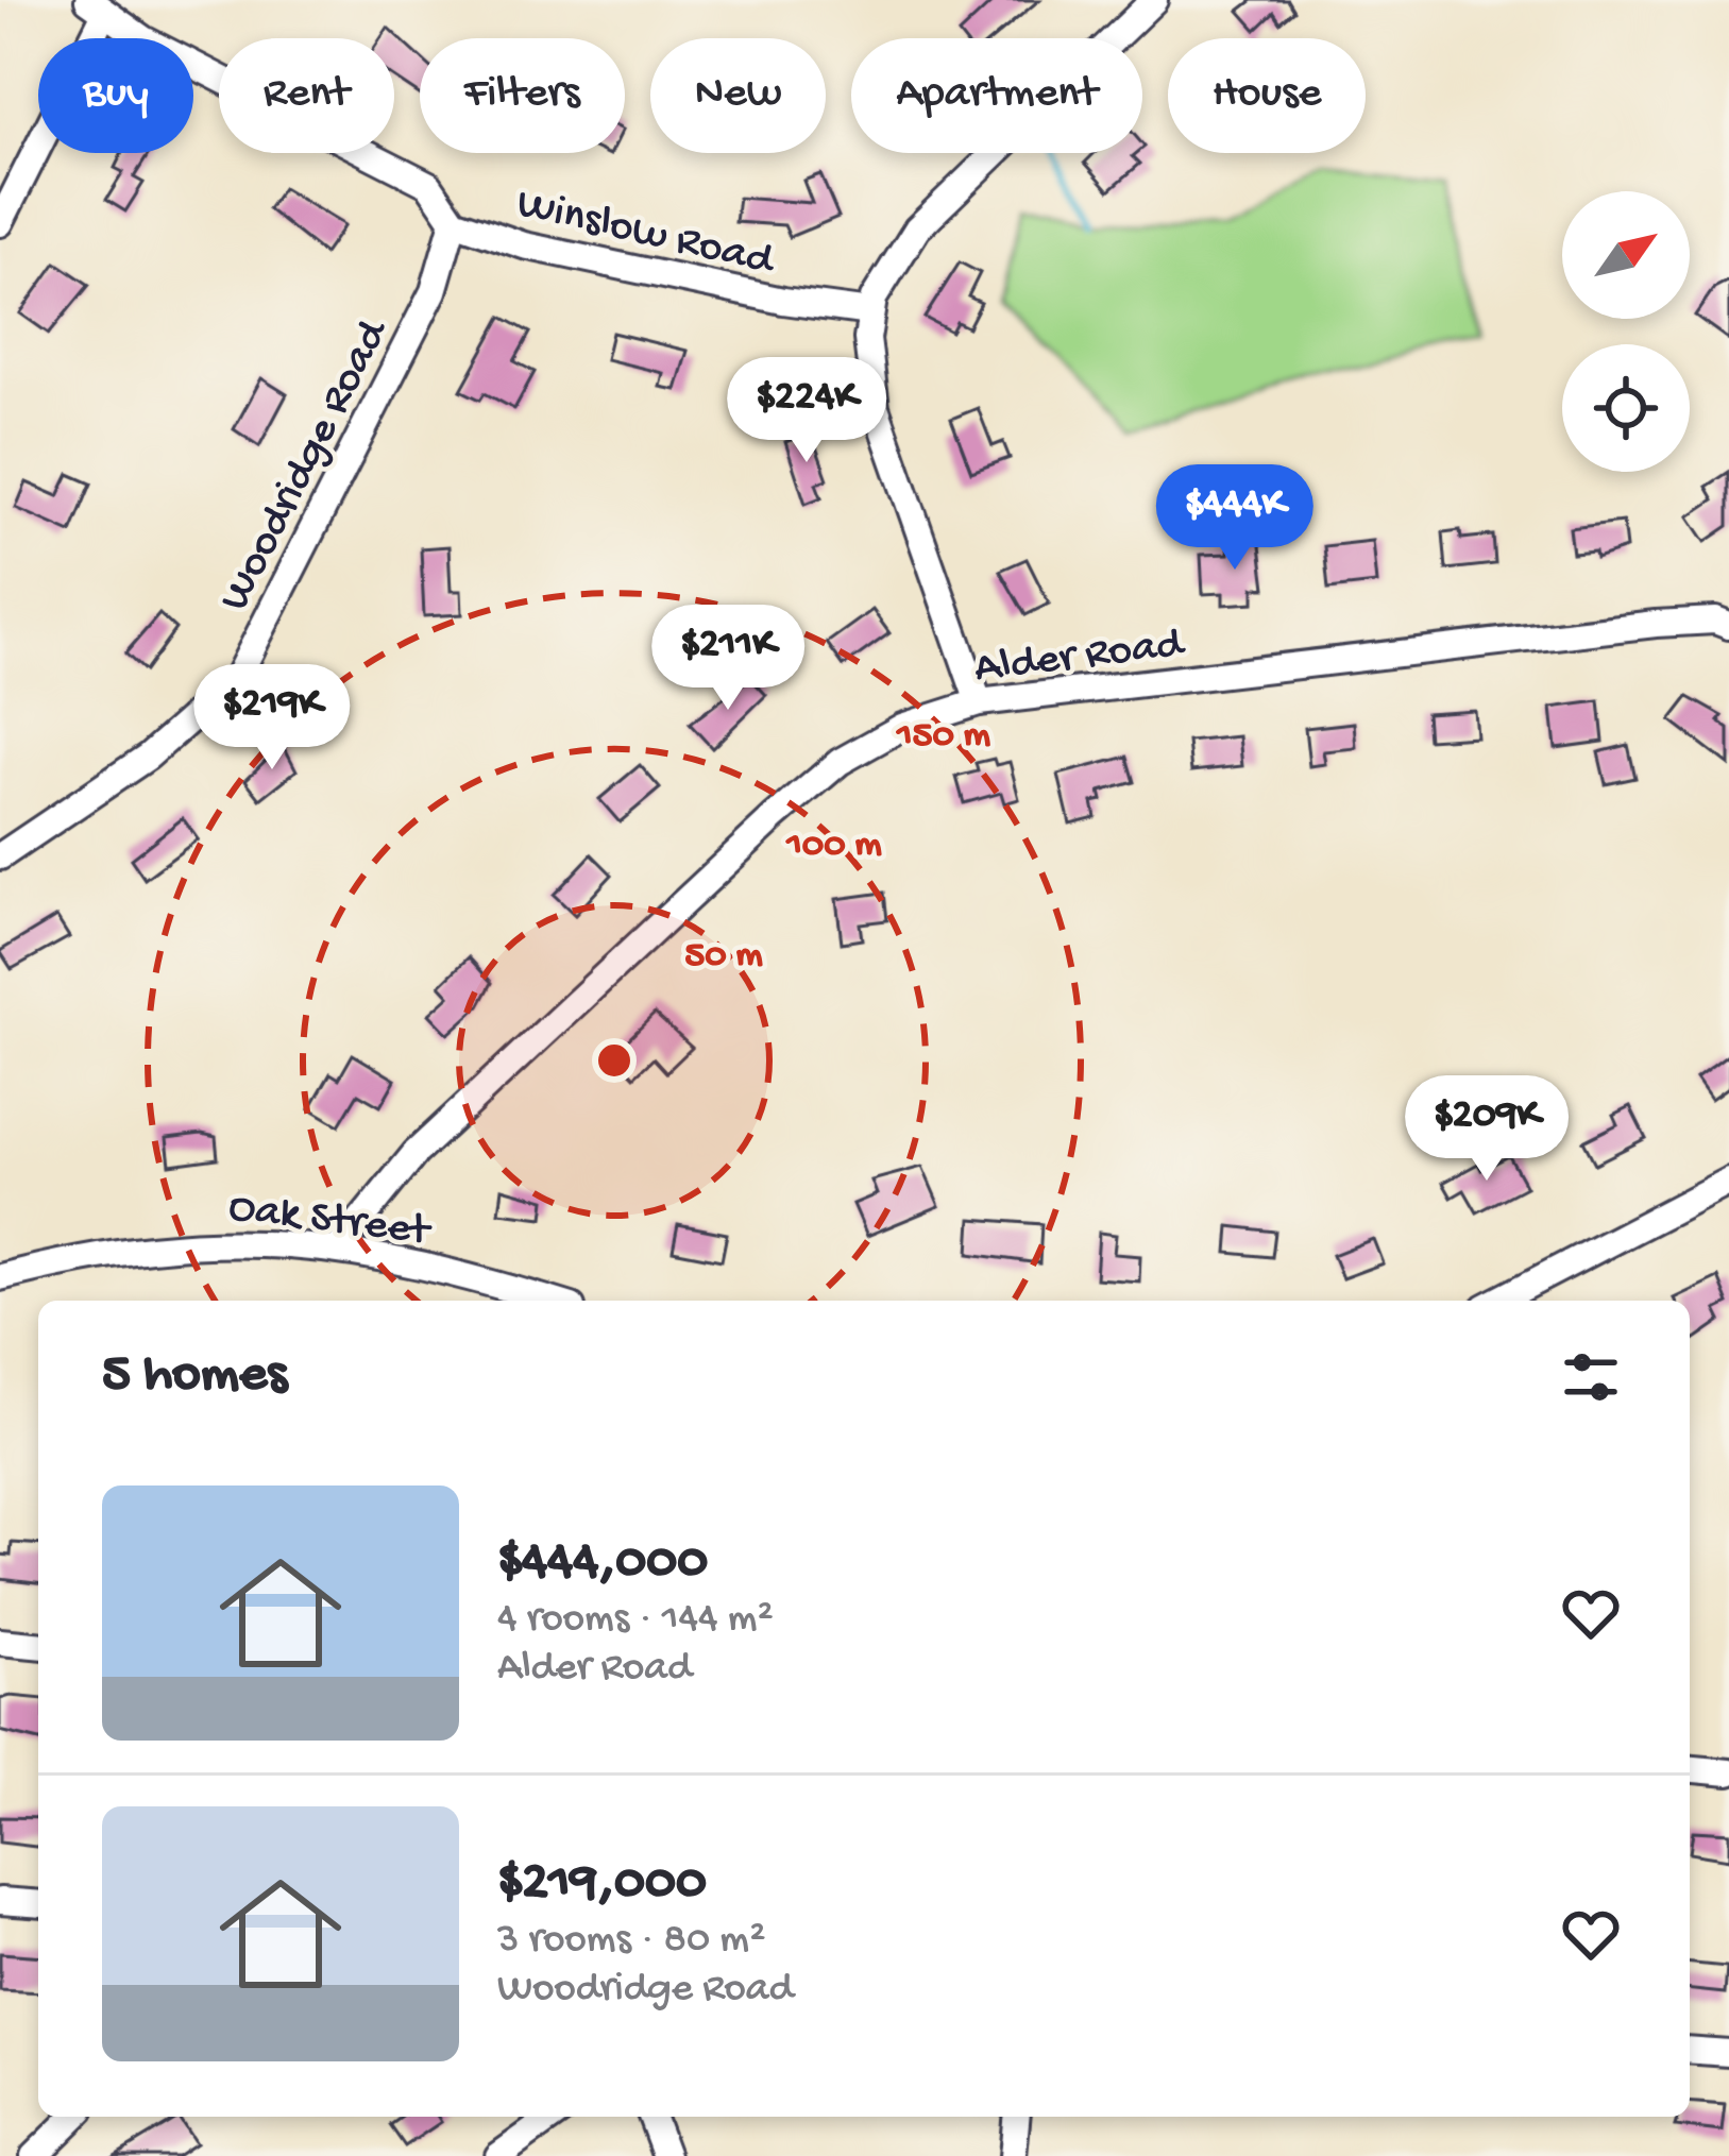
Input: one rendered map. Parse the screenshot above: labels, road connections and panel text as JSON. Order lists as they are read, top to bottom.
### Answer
{
  "streets": {
    "street": [
      "Winslow Road",
      "Woodridge Road",
      "Alder Road",
      "Oak Street"
    ]
  },
  "crossings": [
    ["Winslow Road", "Woodridge Road"],
    ["Alder Road", "Oak Street"]
  ],
  "north": "top right",
  "page": {
    "chip": [
      "Buy",
      "Rent",
      "Filters",
      "New",
      "Apartment",
      "House"
    ],
    "price": [
      "$224K",
      "$444K",
      "$211K",
      "$219K",
      "$209K"
    ],
    "heading": "5 homes",
    "list": [
      {
        "name": "$444,000",
        "note": "4 rooms · 144 m² · Alder Road"
      },
      {
        "name": "$219,000",
        "note": "3 rooms · 80 m² · Woodridge Road"
      }
    ]
  },
  "rings": ["150 m", "100 m", "50 m"]
}
